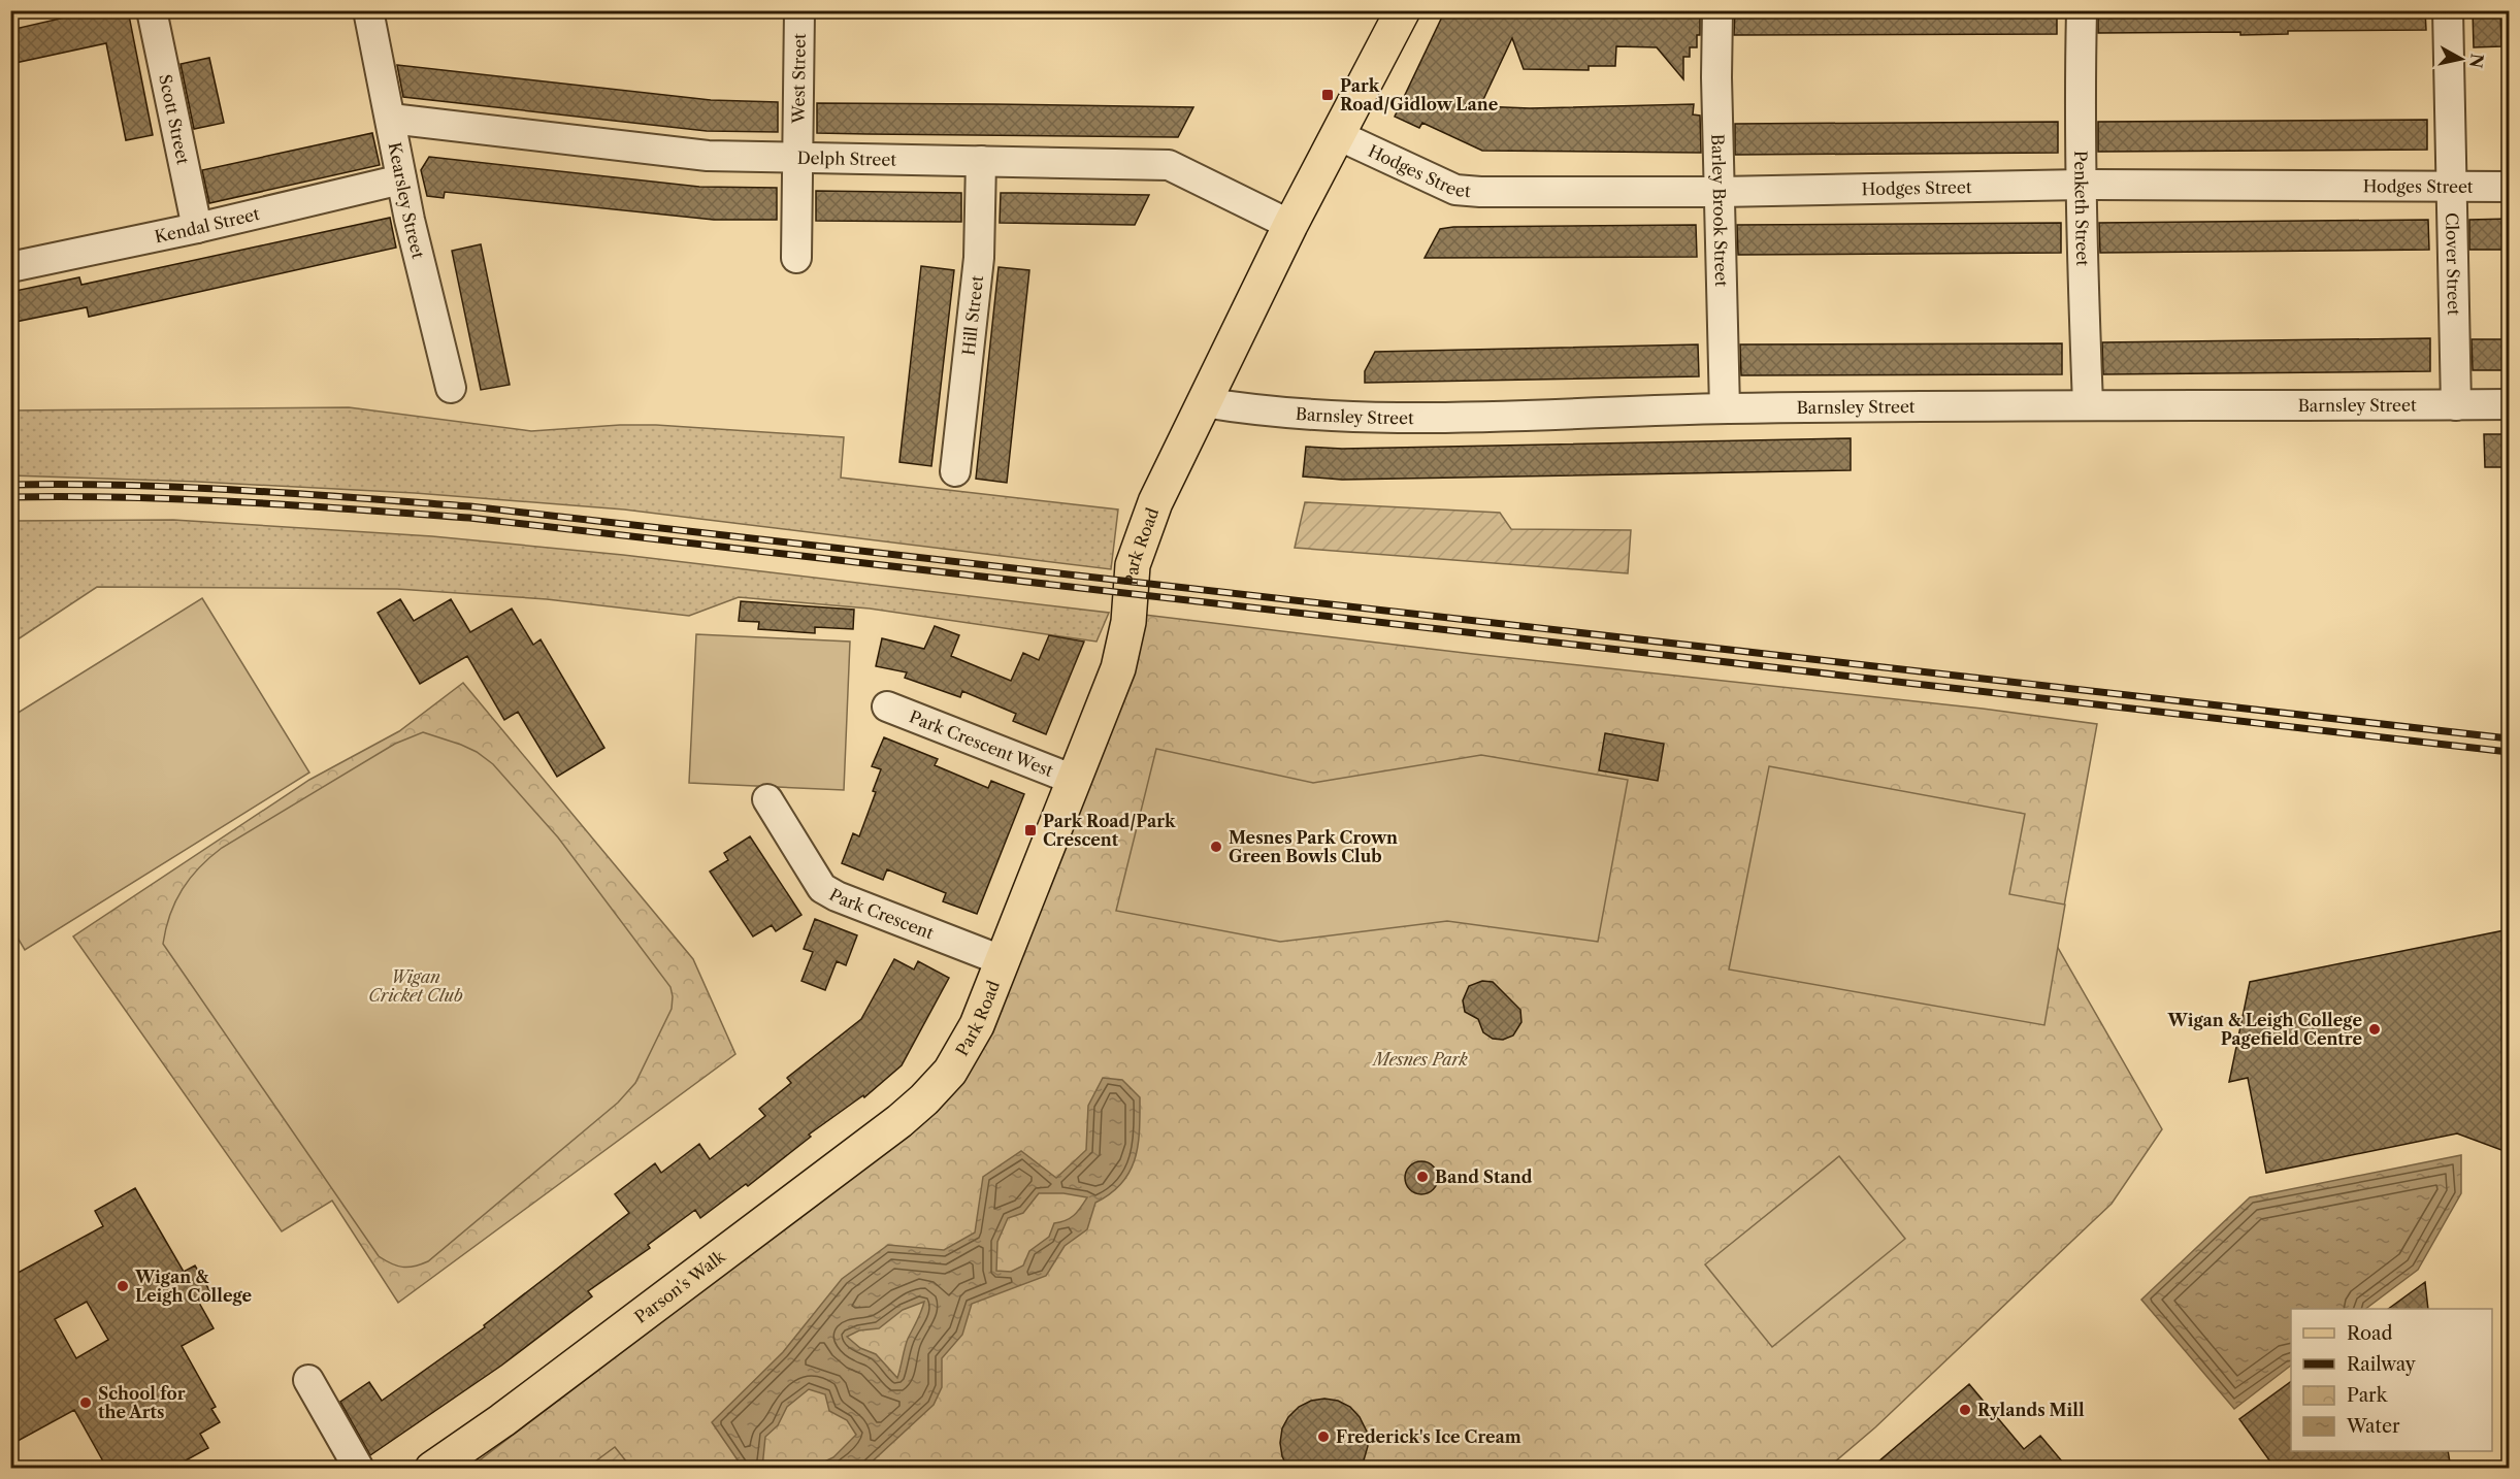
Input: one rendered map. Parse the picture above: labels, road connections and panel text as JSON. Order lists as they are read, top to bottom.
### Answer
{
  "streets": {
    "main road": ["Park Road", "Parson's Walk"],
    "street": [
      "West Street",
      "Scott Street",
      "Delph Street",
      "Hodges Street",
      "Kearsley Street",
      "Penketh Street",
      "Barley Brook Street",
      "Kendal Street",
      "Clover Street",
      "Hill Street",
      "Barnsley Street",
      "Park Crescent West",
      "Park Crescent"
    ]
  },
  "crossings": [
    ["West Street", "Delph Street"],
    ["Scott Street", "Kendal Street"],
    ["Delph Street", "Kearsley Street"],
    ["Delph Street", "Hill Street"],
    ["Delph Street", "Park Road"],
    ["Hodges Street", "Penketh Street"],
    ["Hodges Street", "Barley Brook Street"],
    ["Hodges Street", "Clover Street"],
    ["Hodges Street", "Park Road"],
    ["Kearsley Street", "Kendal Street"],
    ["Penketh Street", "Barnsley Street"],
    ["Barley Brook Street", "Barnsley Street"],
    ["Clover Street", "Barnsley Street"],
    ["Barnsley Street", "Park Road"],
    ["Park Road", "Park Crescent West"],
    ["Park Road", "Park Crescent"],
    ["Park Road", "Parson's Walk"]
  ],
  "parks": ["Wigan Cricket Club", "Mesnes Park"],
  "places": {
    "transit": ["Park Road/Gidlow Lane", "Park Road/Park Crescent"],
    "other": [
      "Mesnes Park Crown Green Bowls Club",
      "Wigan & Leigh College Pagefield Centre",
      "Band Stand",
      "Wigan & Leigh College",
      "School for the Arts",
      "Rylands Mill",
      "Frederick's Ice Cream"
    ]
  },
  "legend": [
    "Road",
    "Railway",
    "Park",
    "Water"
  ],
  "north": "right"
}
